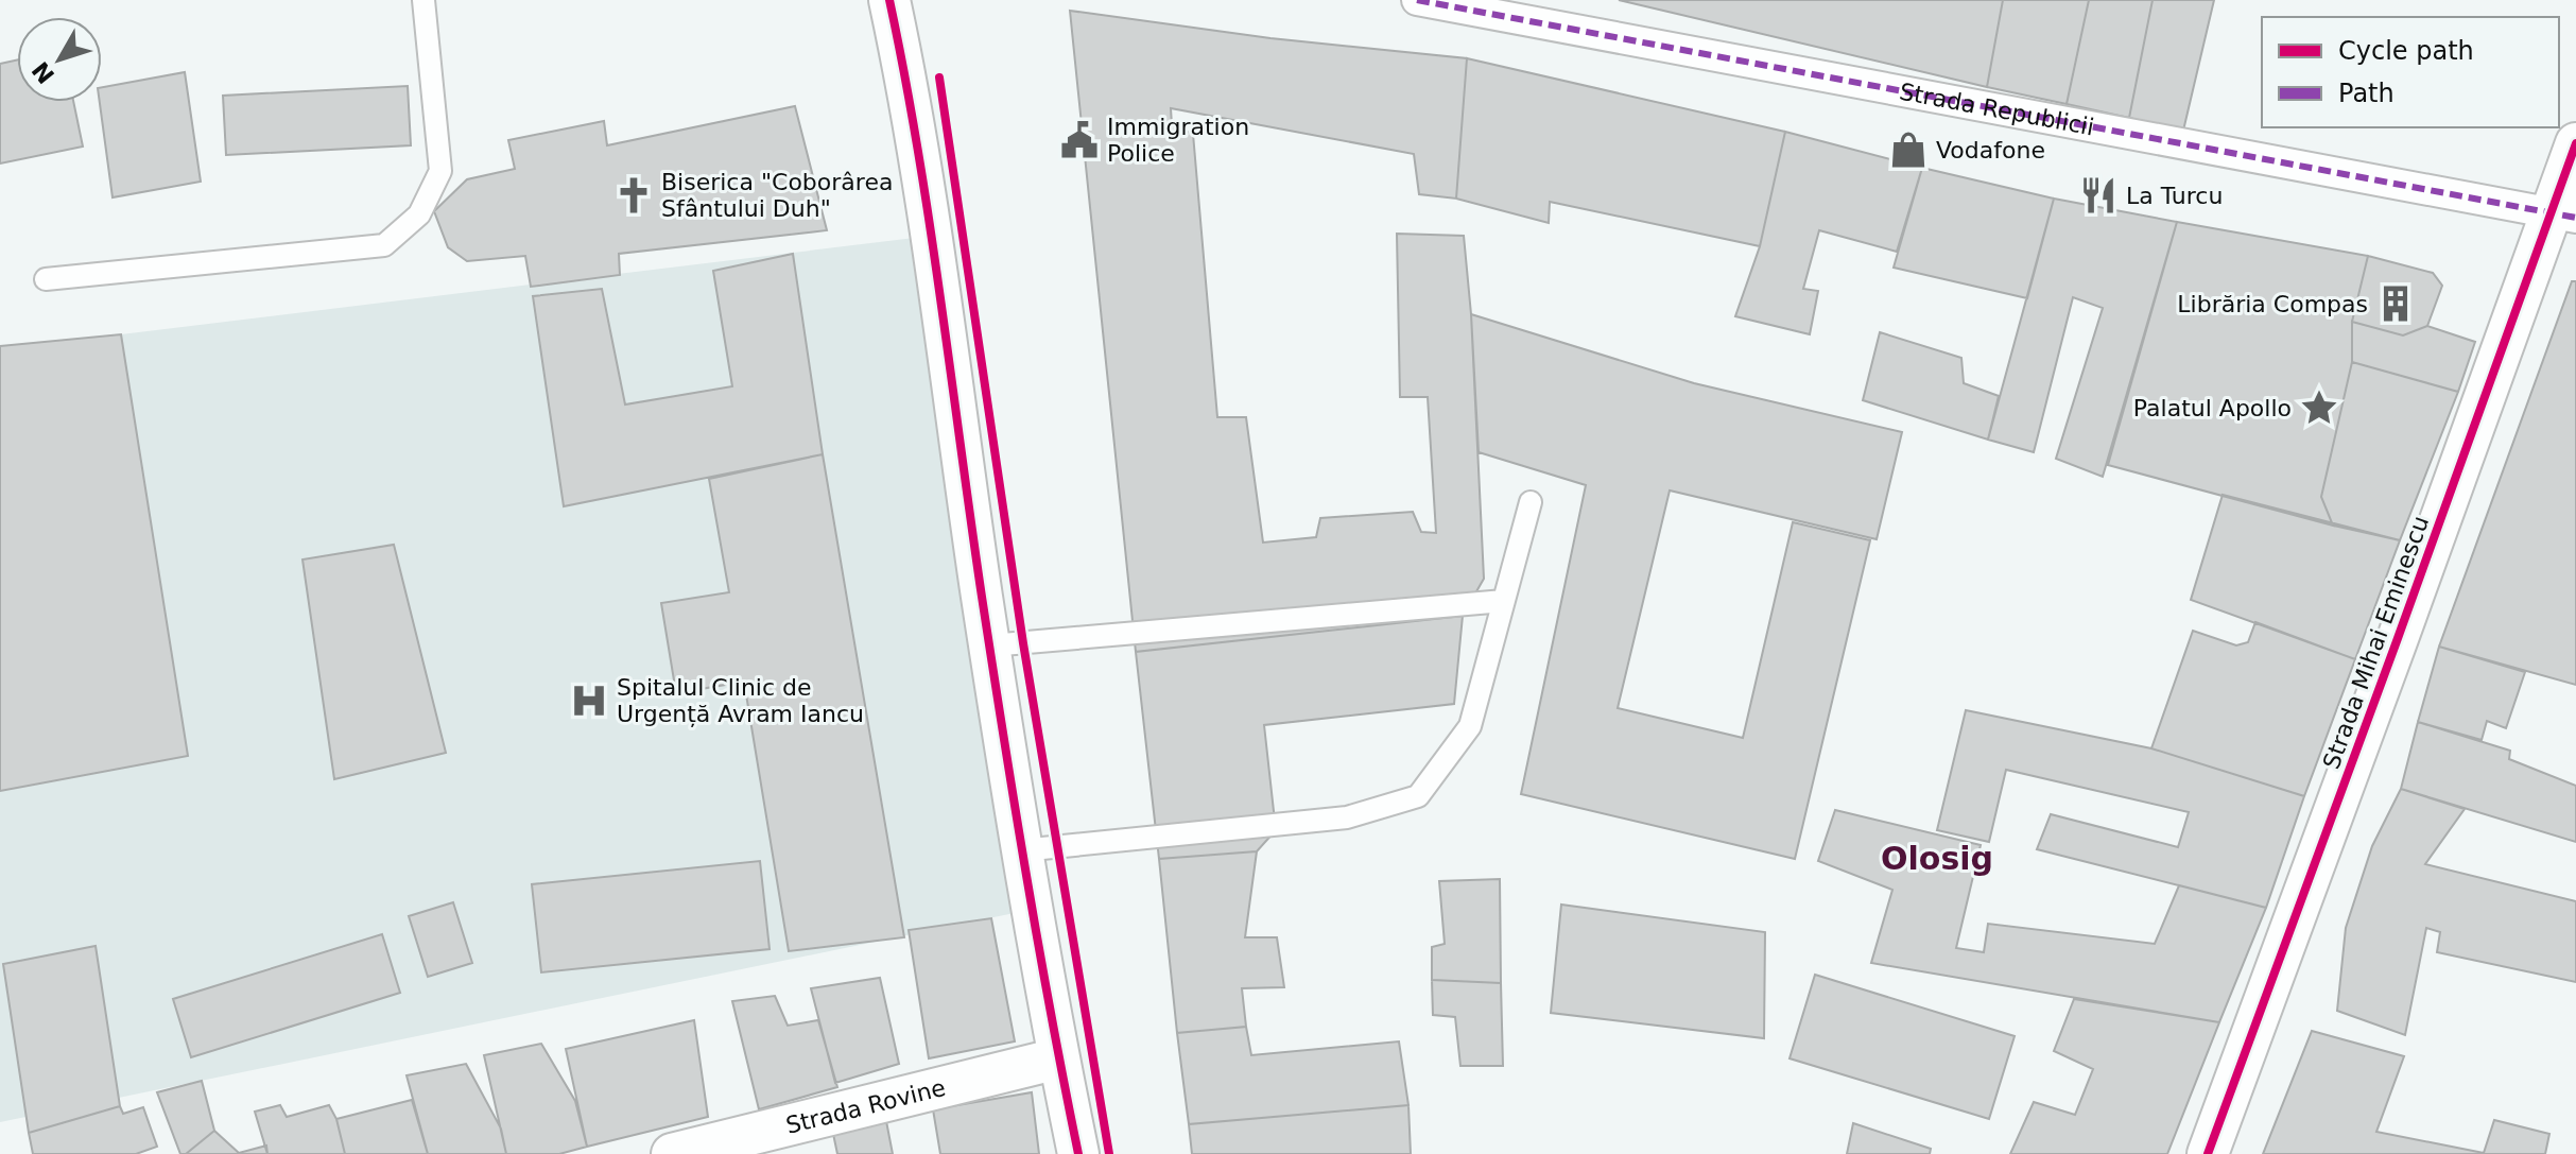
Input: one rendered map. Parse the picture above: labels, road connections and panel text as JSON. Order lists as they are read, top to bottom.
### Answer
{
  "streets": {
    "street": ["Strada Republicii", "Strada Mihai Eminescu", "Strada Rovine"]
  },
  "crossings": [
    ["Strada Republicii", "Strada Mihai Eminescu"]
  ],
  "districts": ["Olosig"],
  "places": {
    "public building": ["Immigration Police"],
    "shop": ["Vodafone"],
    "church": ["Biserica \"Coborârea Sfântului Duh\""],
    "restaurant": ["La Turcu"],
    "building": ["Librăria Compas"],
    "place": ["Palatul Apollo"],
    "hospital": ["Spitalul Clinic de Urgență Avram Iancu"]
  },
  "legend": ["Cycle path", "Path"],
  "north": "bottom left"
}
